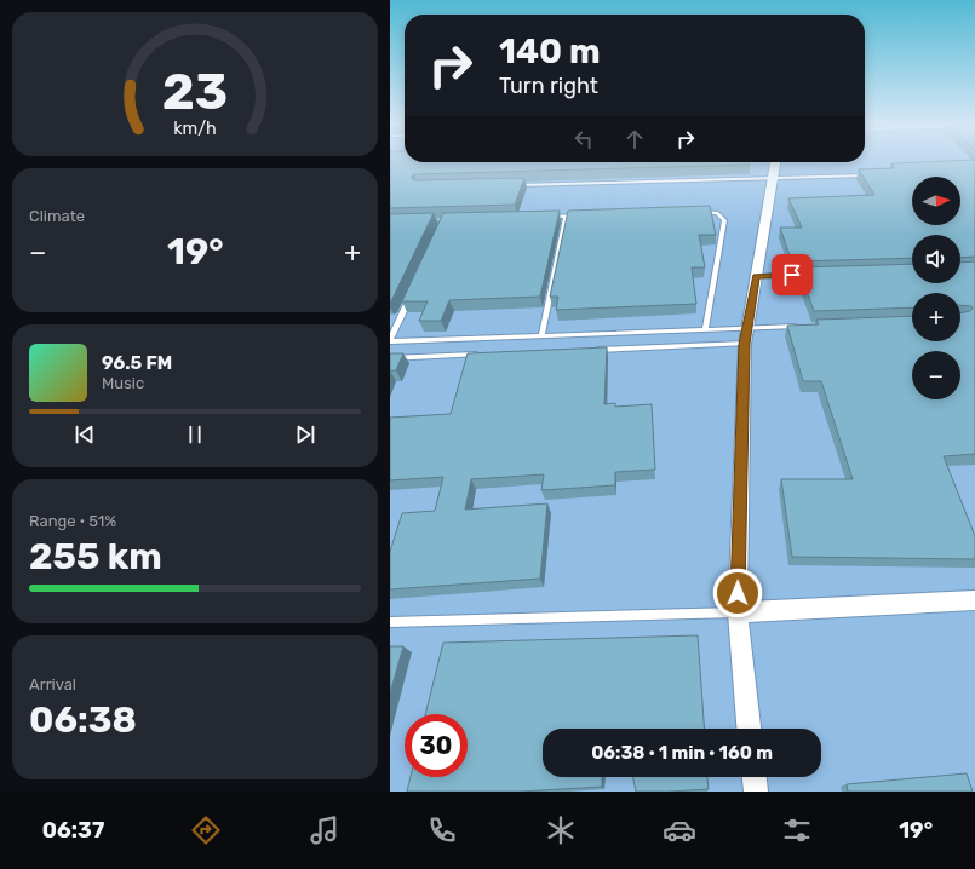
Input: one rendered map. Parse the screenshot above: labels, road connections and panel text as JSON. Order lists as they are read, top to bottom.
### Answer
{
  "north": "right",
  "page": {
    "turn": ["140 m", "Turn right"],
    "tile": [
      "Climate",
      ["Range · 51%", "255 km"],
      ["Arrival", "06:38"]
    ],
    "map_buttons": ["+", "−"],
    "heat": ["−", "19°", "+"],
    "song": ["96.5 FM", "Music"],
    "limit": "30",
    "trip": "06:38 · 1 min · 160 m",
    "tabs": ["06:37", "19°"],
    "gauge": ["23", "km/h"]
  }
}
